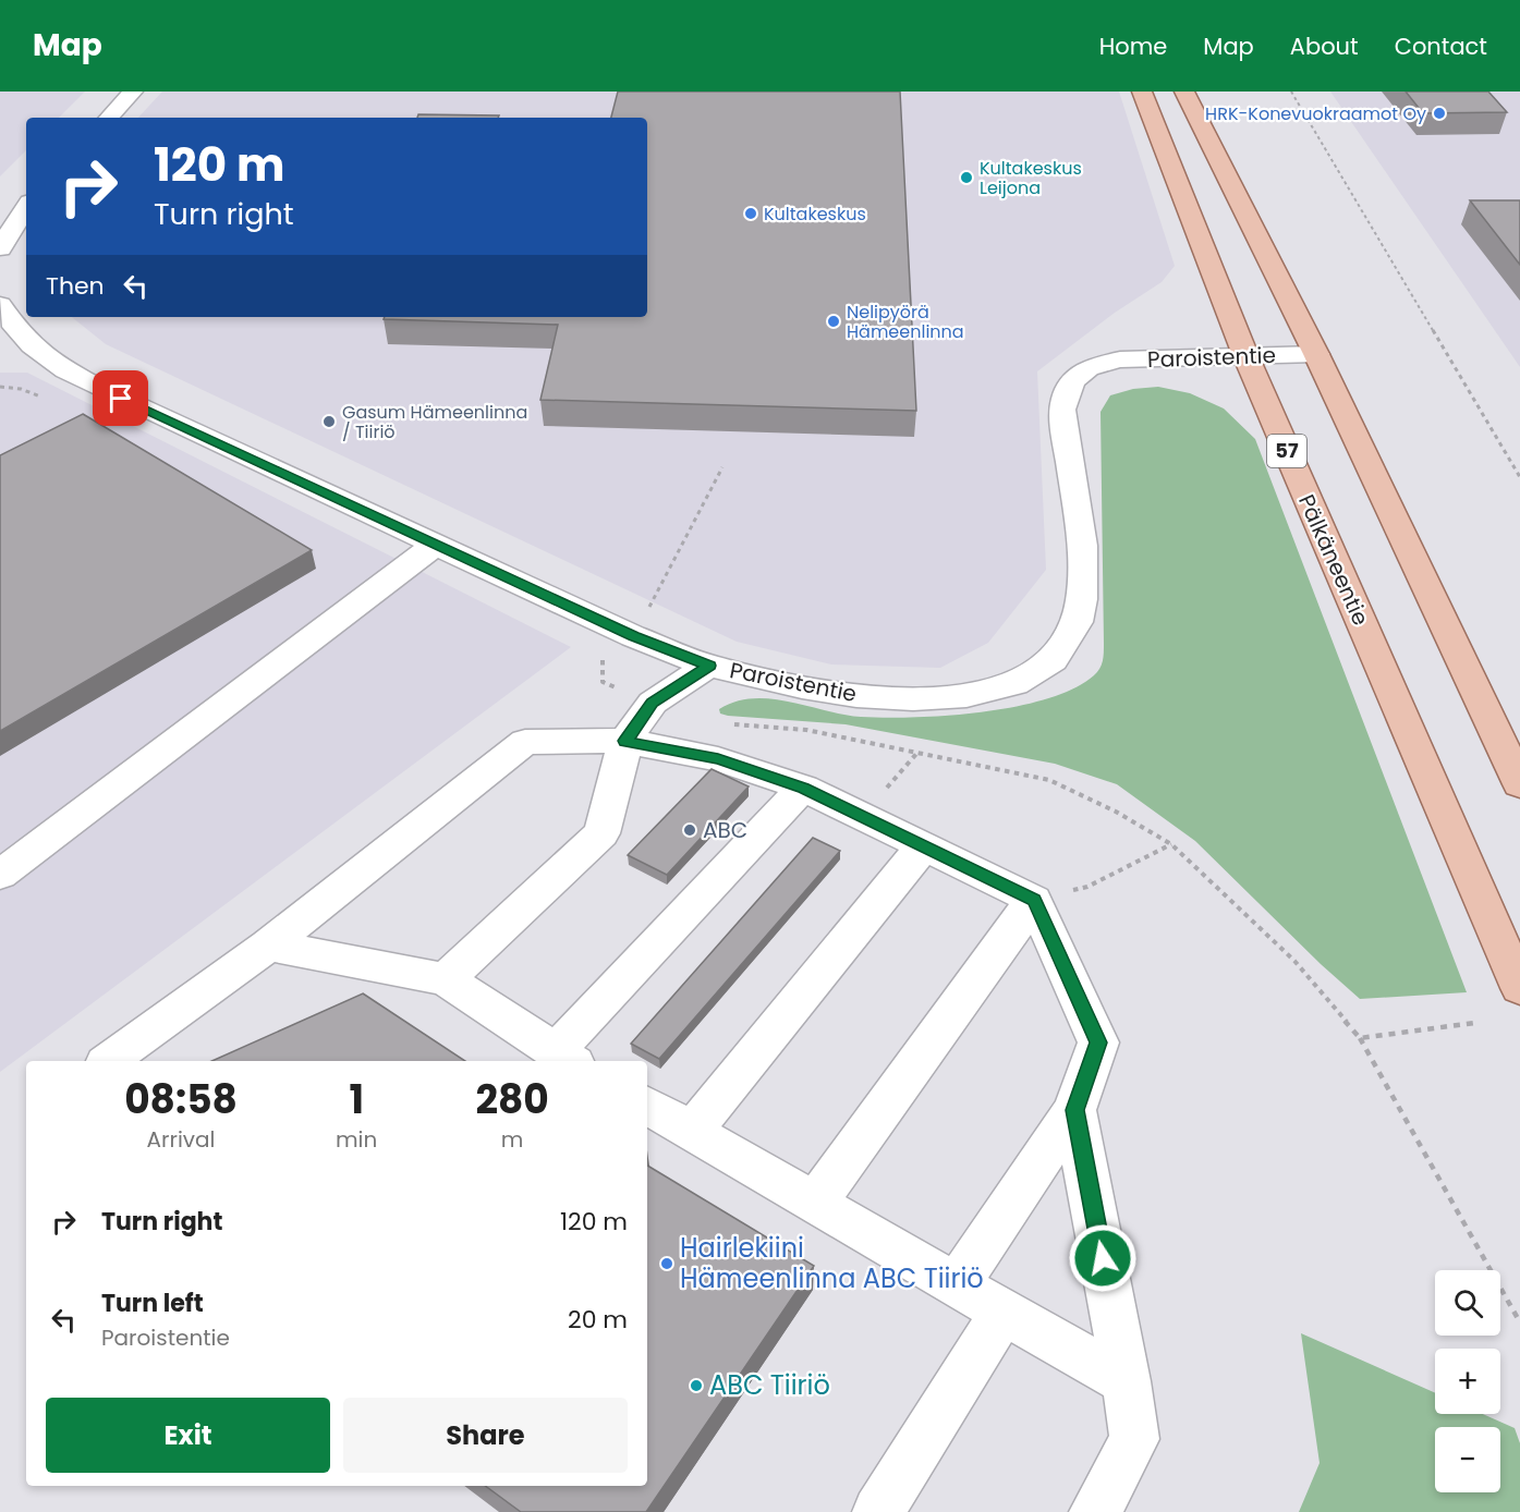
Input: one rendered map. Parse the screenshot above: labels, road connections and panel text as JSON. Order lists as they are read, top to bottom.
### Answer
{
  "streets": {
    "main road": ["57", "Pälkäneentie"],
    "street": ["Paroistentie"]
  },
  "crossings": [
    ["Paroistentie", "Pälkäneentie"]
  ],
  "places": [
    "HRK-Konevuokraamot Oy",
    "Kultakeskus Leijona",
    "Kultakeskus",
    "Nelipyörä Hämeenlinna",
    "Gasum Hämeenlinna / Tiiriö",
    "ABC",
    "Hairlekiini Hämeenlinna ABC Tiiriö",
    "ABC Tiiriö"
  ],
  "page": {
    "header": "Map",
    "nav": [
      "Home",
      "Map",
      "About",
      "Contact"
    ],
    "turn": ["120 m", "Turn right"],
    "then": "Then",
    "eta": [
      "08:58",
      "Arrival",
      "1",
      "min",
      "280",
      "m"
    ],
    "list": [
      {
        "name": "Turn right",
        "value": "120 m"
      },
      {
        "name": "Turn left",
        "note": "Paroistentie",
        "value": "20 m"
      }
    ],
    "map_buttons": ["+", "−"],
    "buttons": ["Exit", "Share"]
  }
}
